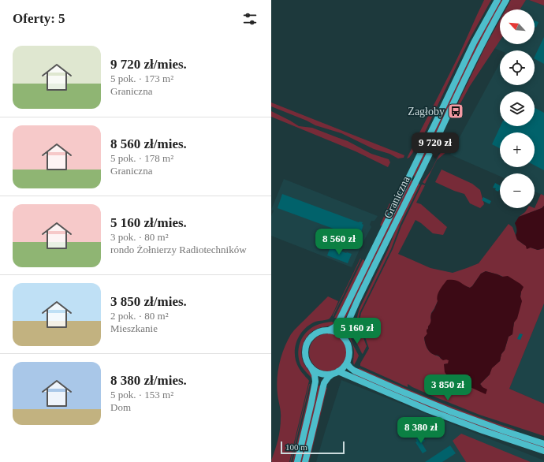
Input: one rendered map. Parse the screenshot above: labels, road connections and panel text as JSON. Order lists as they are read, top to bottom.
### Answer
{
  "streets": {
    "main road": ["Graniczna"]
  },
  "places": {
    "bus stop": ["Zagłoby"]
  },
  "scale_bar": "100 m",
  "north": "top left",
  "page": {
    "heading": "Oferty: 5",
    "map_buttons": ["+", "−"],
    "list": [
      {
        "name": "9 720 zł/mies.",
        "note": "5 pok. · 173 m² · Graniczna"
      },
      {
        "name": "8 560 zł/mies.",
        "note": "5 pok. · 178 m² · Graniczna"
      },
      {
        "name": "5 160 zł/mies.",
        "note": "3 pok. · 80 m² · rondo Żołnierzy Radiotechników"
      },
      {
        "name": "3 850 zł/mies.",
        "note": "2 pok. · 80 m² · Mieszkanie"
      },
      {
        "name": "8 380 zł/mies.",
        "note": "5 pok. · 153 m² · Dom"
      }
    ],
    "price": [
      "9 720 zł",
      "8 560 zł",
      "5 160 zł",
      "3 850 zł",
      "8 380 zł"
    ],
    "scale": "100 m"
  }
}
